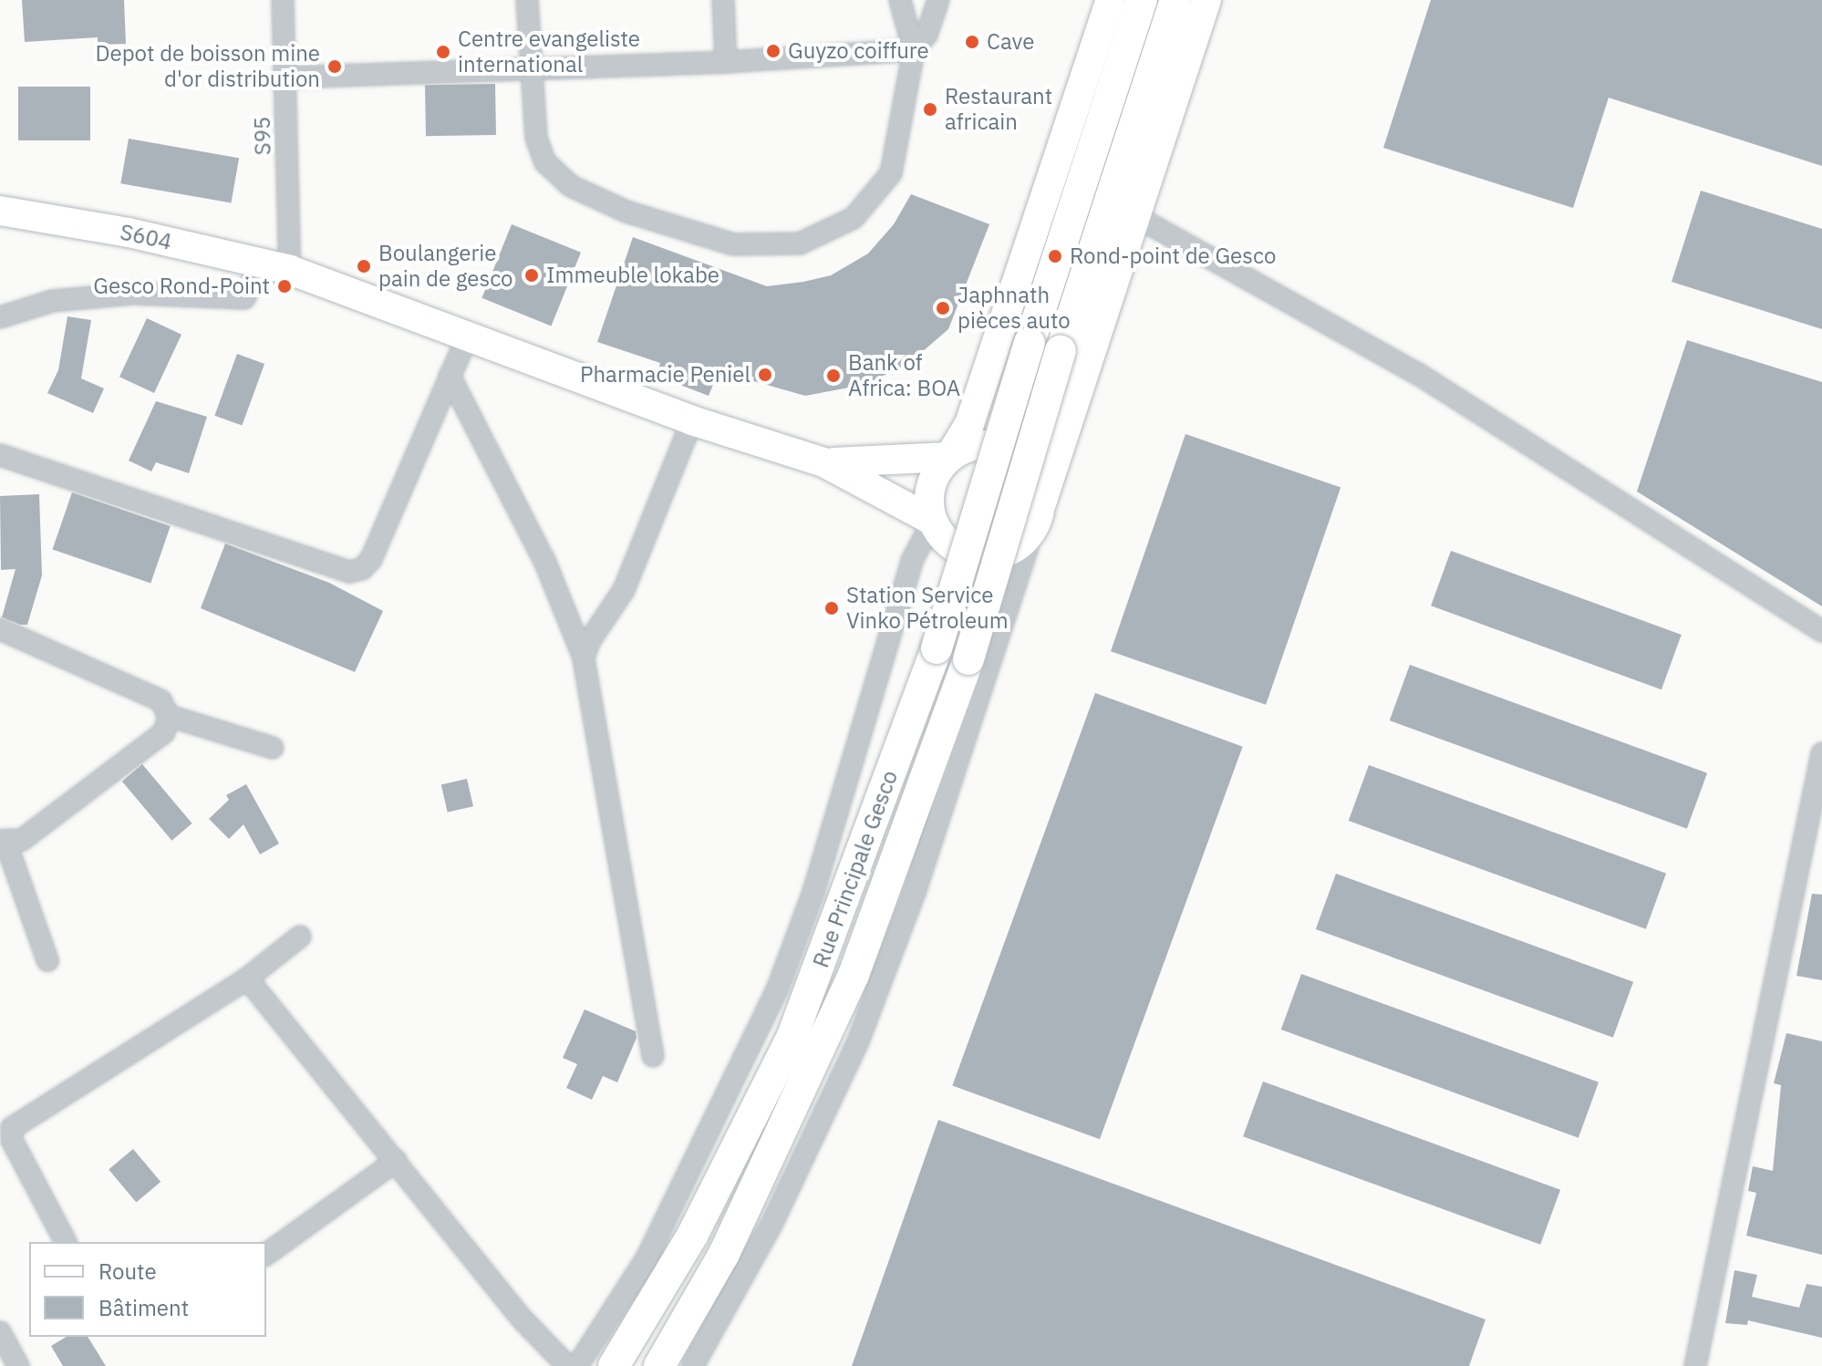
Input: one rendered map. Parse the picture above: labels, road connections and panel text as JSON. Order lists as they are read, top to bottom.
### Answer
{
  "streets": {
    "main road": ["Rue Principale Gesco"],
    "street": ["S95", "S604"]
  },
  "crossings": [
    ["S95", "S604"]
  ],
  "places": [
    "Cave",
    "Guyzo coiffure",
    "Centre evangeliste international",
    "Depot de boisson mine d'or distribution",
    "Restaurant africain",
    "Rond-point de Gesco",
    "Boulangerie pain de gesco",
    "Immeuble lokabe",
    "Gesco Rond-Point",
    "Japhnath pièces auto",
    "Pharmacie Peniel",
    "Bank of Africa: BOA",
    "Station Service Vinko Pétroleum"
  ],
  "legend": ["Route", "Bâtiment"]
}
